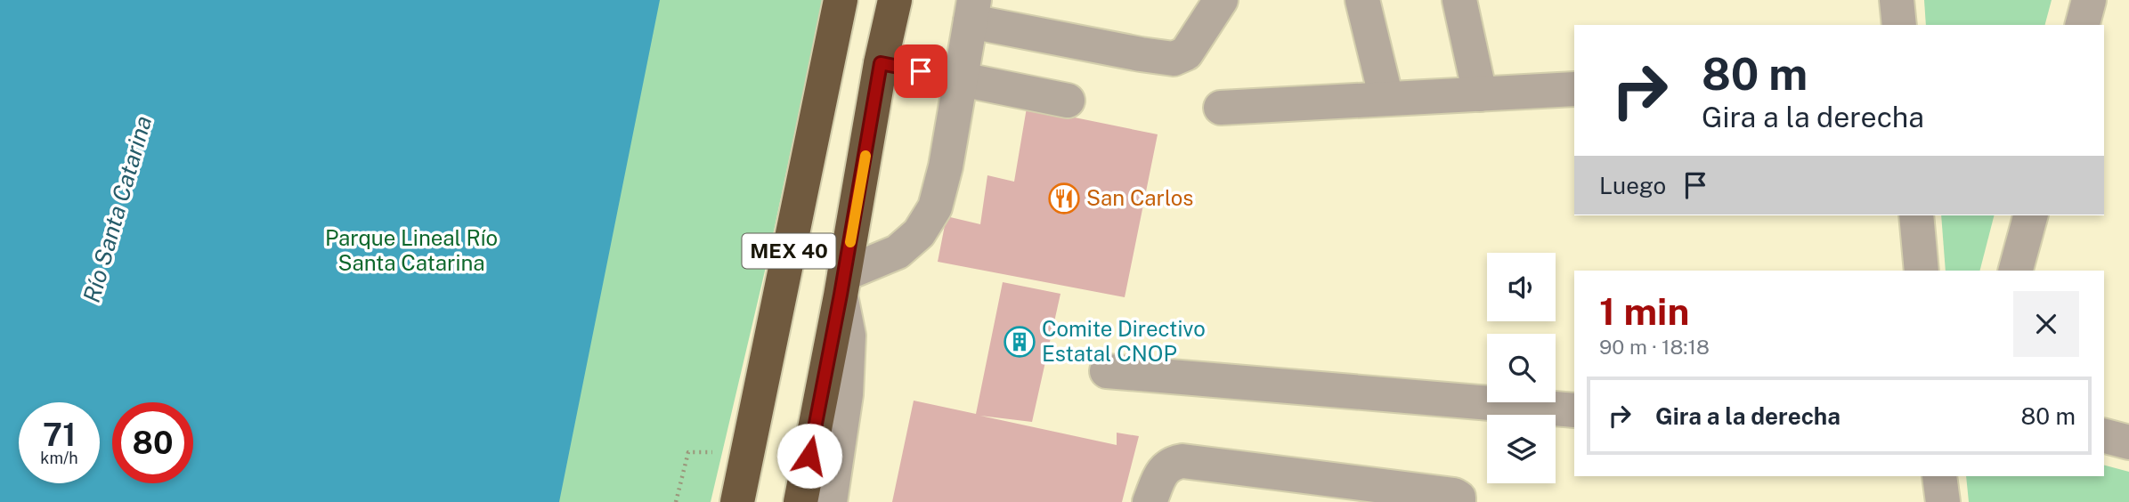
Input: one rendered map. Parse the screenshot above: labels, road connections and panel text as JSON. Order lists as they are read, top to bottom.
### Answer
{
  "streets": {
    "highway": ["MEX 40"]
  },
  "water": ["Río Santa Catarina"],
  "parks": ["Parque Lineal Río Santa Catarina"],
  "places": {
    "restaurant": ["San Carlos"],
    "building": ["Comite Directivo Estatal CNOP"]
  },
  "page": {
    "turn": ["80 m", "Gira a la derecha"],
    "then": "Luego",
    "heading": ["1 min", "90 m · 18:18"],
    "list": [
      {
        "name": "Gira a la derecha",
        "value": "80 m"
      }
    ],
    "speed": "71 km/h",
    "limit": "80"
  }
}
